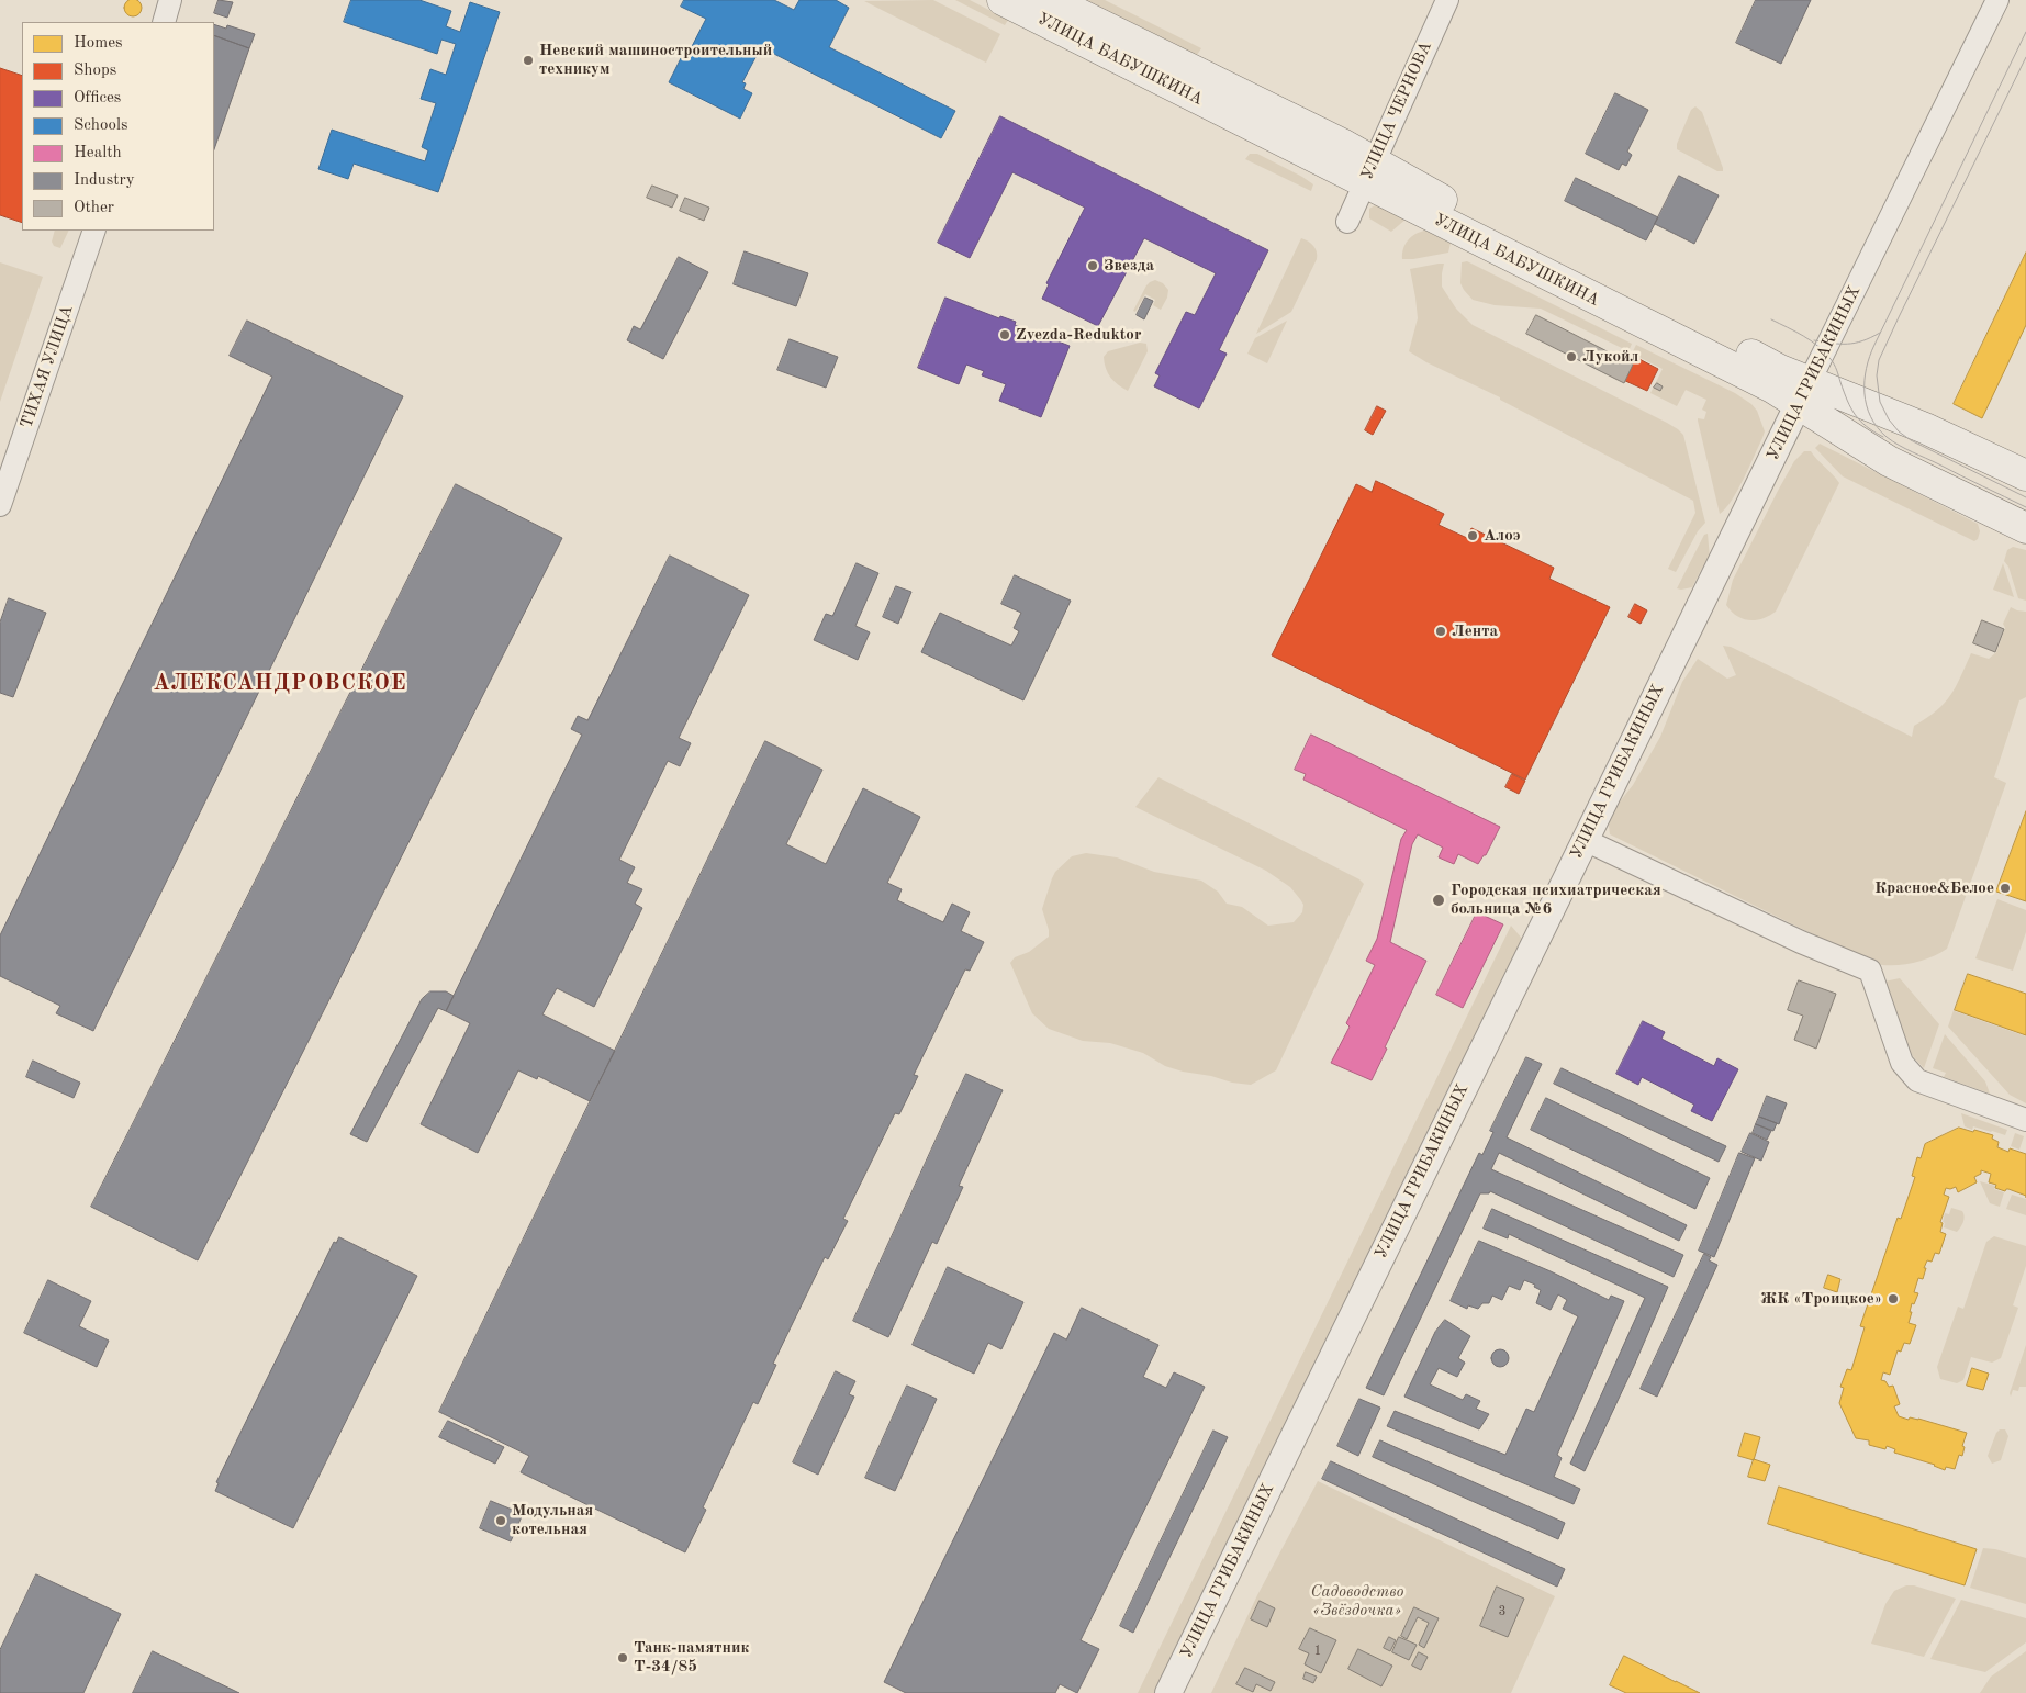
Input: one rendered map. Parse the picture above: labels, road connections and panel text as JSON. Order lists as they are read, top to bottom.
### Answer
{
  "streets": {
    "main road": ["УЛИЦА БАБУШКИНА"],
    "street": ["УЛИЦА ЧЕРНОВА", "ТИХАЯ УЛИЦА", "УЛИЦА ГРИБАКИНЫХ"]
  },
  "crossings": [
    ["УЛИЦА БАБУШКИНА", "УЛИЦА ЧЕРНОВА"],
    ["УЛИЦА БАБУШКИНА", "УЛИЦА ГРИБАКИНЫХ"]
  ],
  "districts": ["АЛЕКСАНДРОВСКОЕ"],
  "parks": ["Садоводство «Звёздочка»"],
  "places": [
    "Невский машиностроительный техникум",
    "Звезда",
    "Zvezda-Reduktor",
    "Лукойл",
    "Алоэ",
    "Лента",
    "Красное&Белое",
    "Городская психиатрическая больница №6",
    "ЖК «Троицкое»",
    "Модульная котельная",
    "Танк-памятник Т-34/85"
  ],
  "house_numbers": ["3", "1"],
  "legend": [
    "Homes",
    "Shops",
    "Offices",
    "Schools",
    "Health",
    "Industry",
    "Other"
  ]
}
